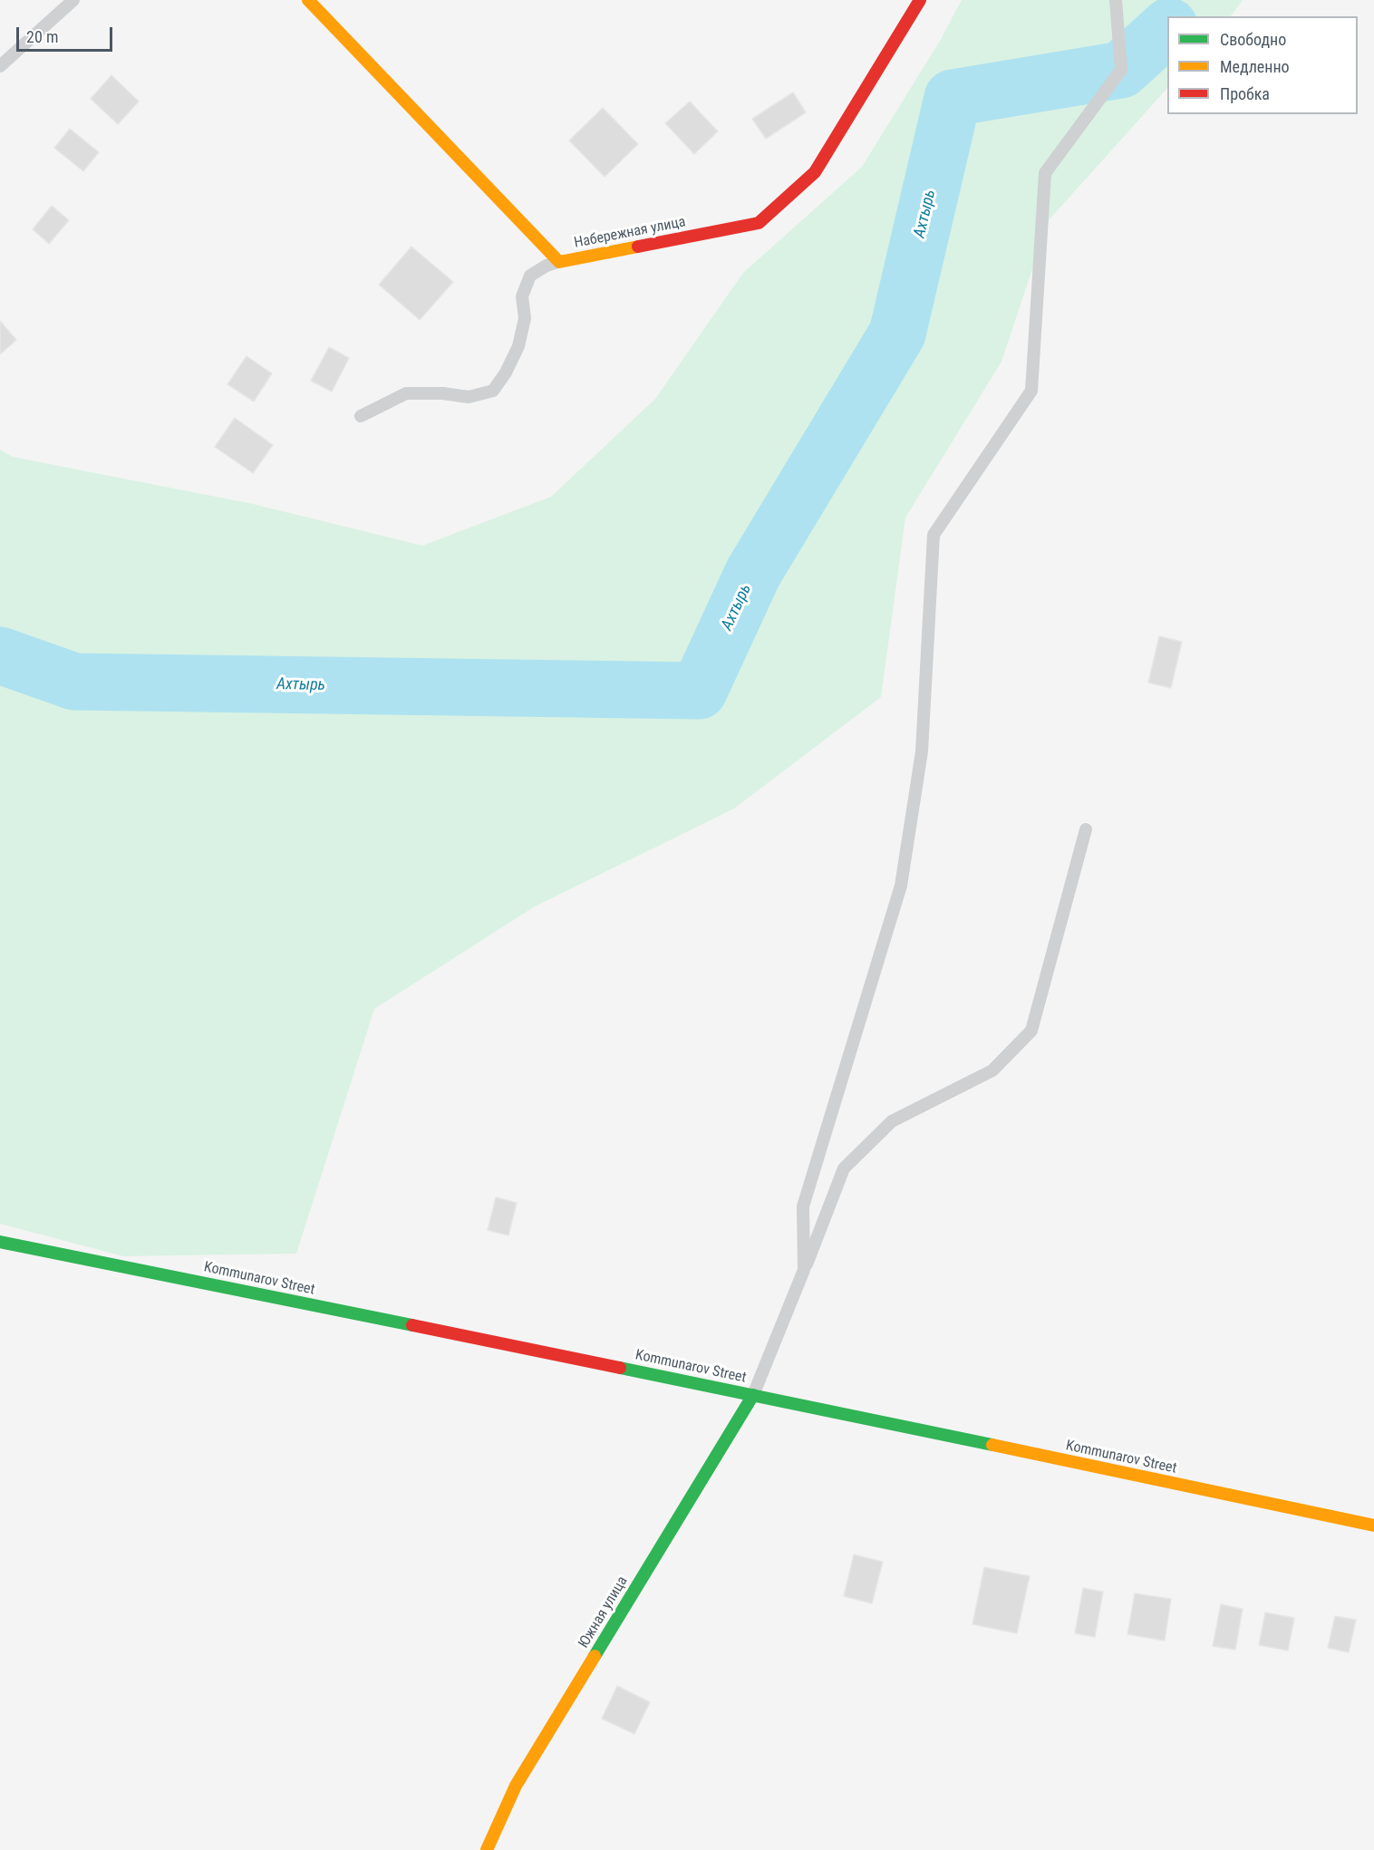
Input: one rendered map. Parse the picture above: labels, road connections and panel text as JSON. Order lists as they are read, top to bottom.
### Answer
{
  "streets": {
    "street": ["Набережная улица", "Kommunarov Street", "Южная улица"]
  },
  "crossings": [
    ["Kommunarov Street", "Южная улица"]
  ],
  "water": ["Ахтырь"],
  "legend": ["Свободно", "Медленно", "Пробка"],
  "scale_bar": "20 m"
}
